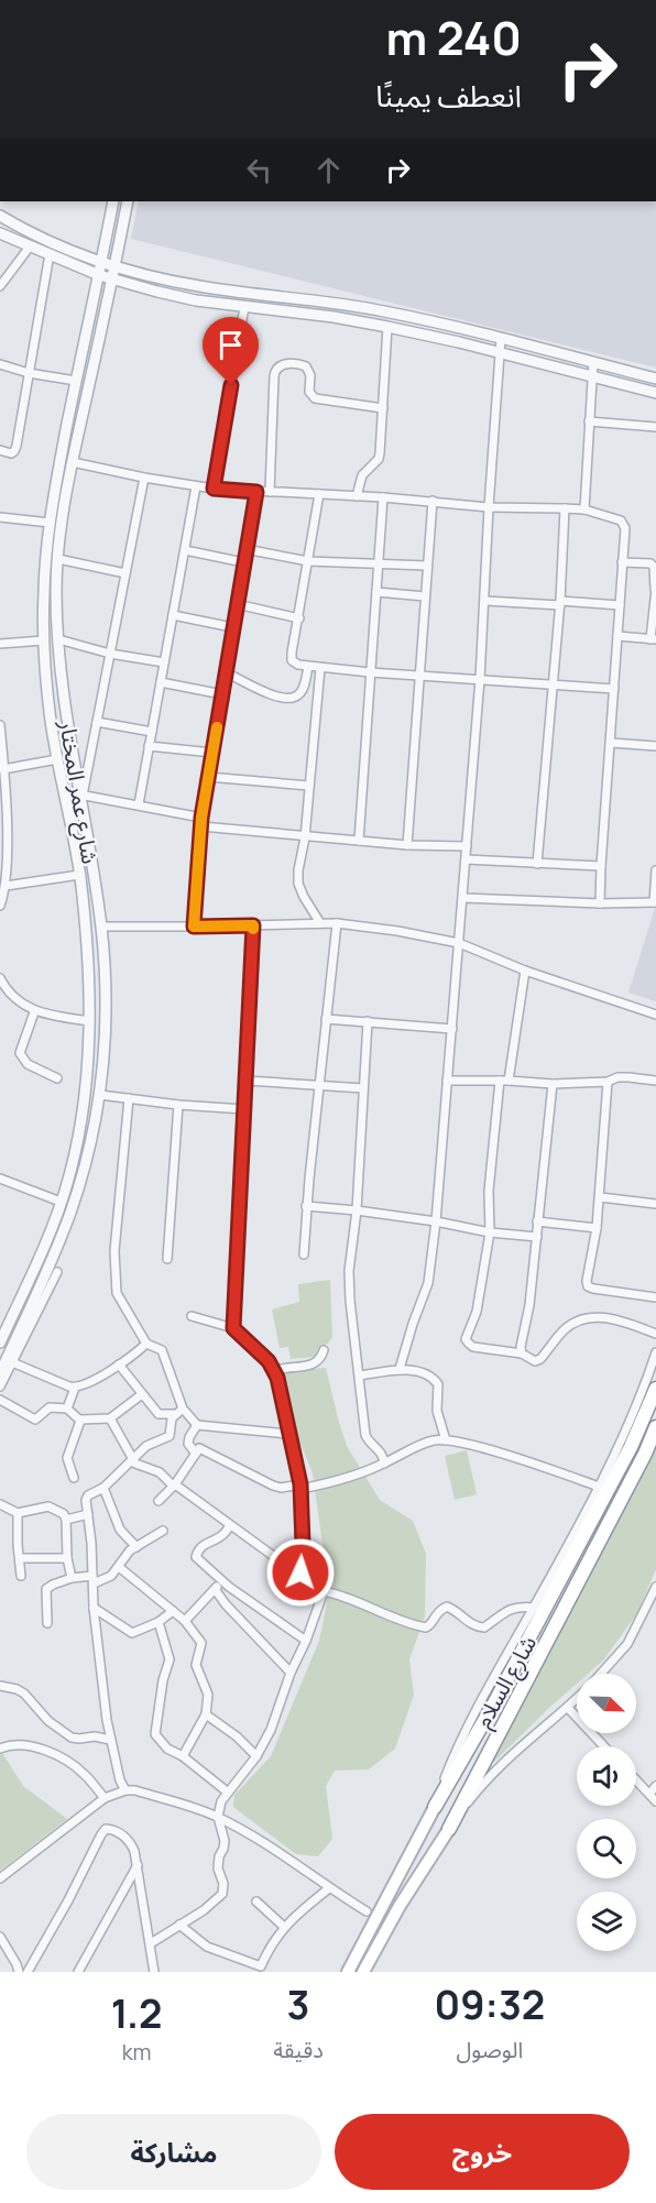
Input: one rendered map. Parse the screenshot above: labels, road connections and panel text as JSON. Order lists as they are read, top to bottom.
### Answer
{
  "streets": {
    "highway": ["شارع السلام"],
    "street": ["شارع عمر المختار"]
  },
  "north": "bottom right",
  "page": {
    "turn": ["240 m", "انعطف يمينًا"],
    "eta": [
      "09:32",
      "الوصول",
      "3",
      "دقيقة",
      "1.2",
      "km"
    ],
    "buttons": ["خروج", "مشاركة"]
  }
}
